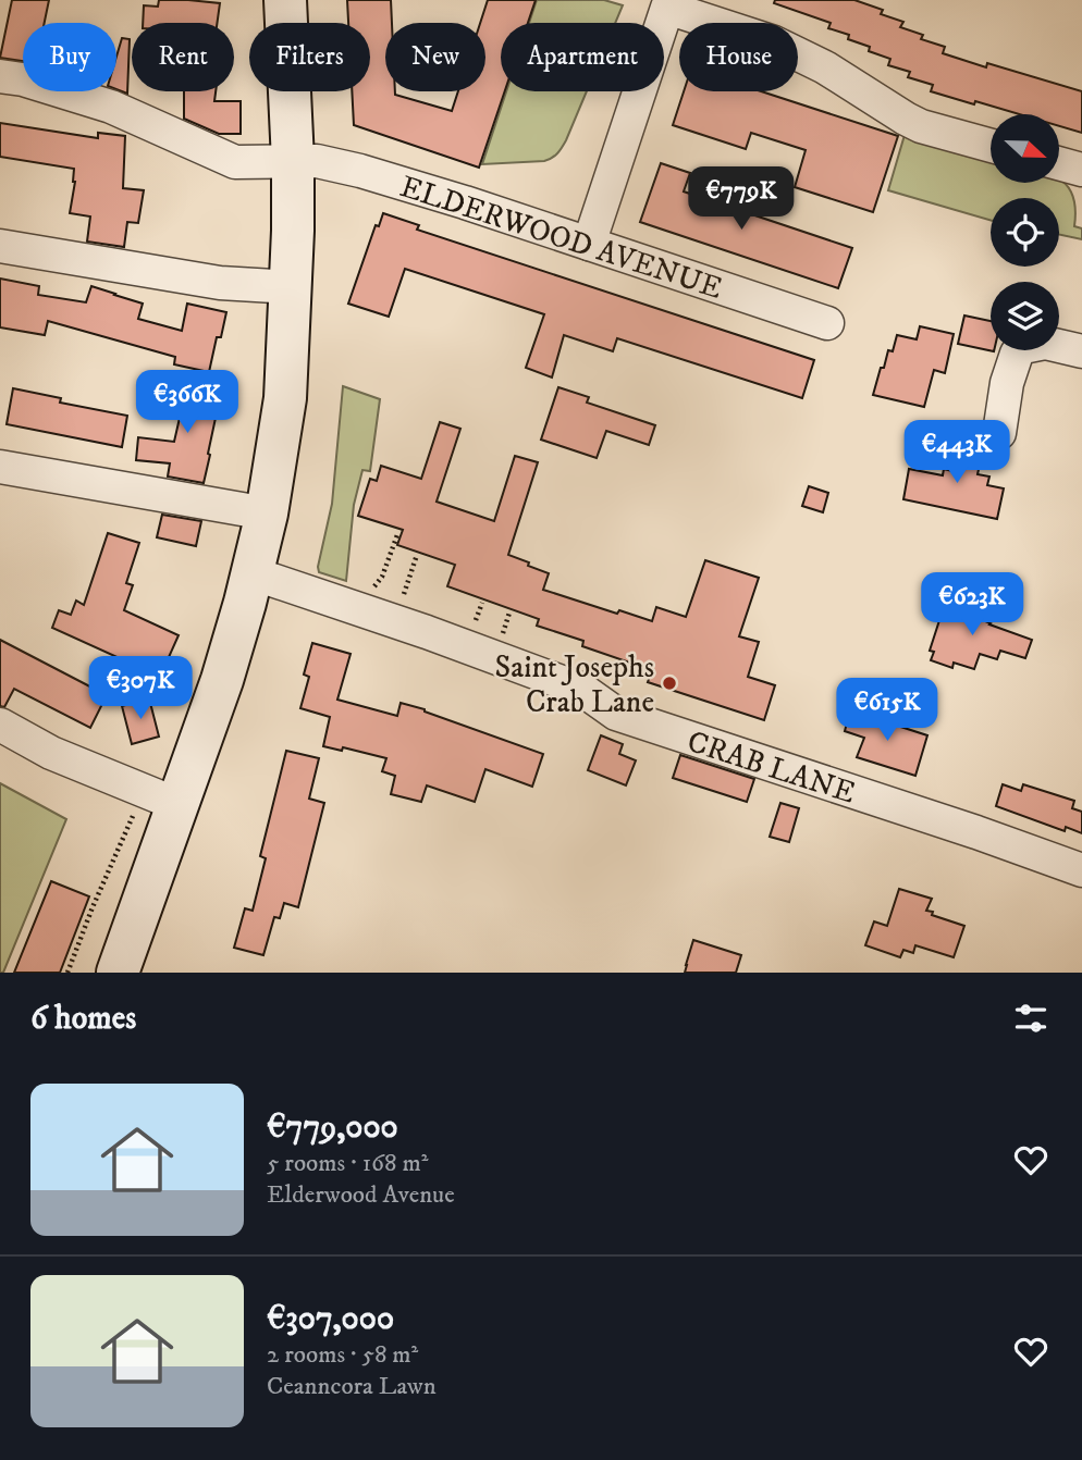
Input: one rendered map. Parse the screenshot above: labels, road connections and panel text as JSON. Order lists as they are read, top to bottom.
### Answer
{
  "streets": {
    "street": ["ELDERWOOD AVENUE", "CRAB LANE"]
  },
  "places": ["Saint Josephs Crab Lane"],
  "north": "right",
  "page": {
    "chip": [
      "Buy",
      "Rent",
      "Filters",
      "New",
      "Apartment",
      "House"
    ],
    "price": [
      "€779K",
      "€366K",
      "€443K",
      "€623K",
      "€307K",
      "€615K"
    ],
    "heading": "6 homes",
    "list": [
      {
        "name": "€779,000",
        "note": "5 rooms · 168 m² · Elderwood Avenue"
      },
      {
        "name": "€307,000",
        "note": "2 rooms · 58 m² · Ceanncora Lawn"
      }
    ]
  }
}
